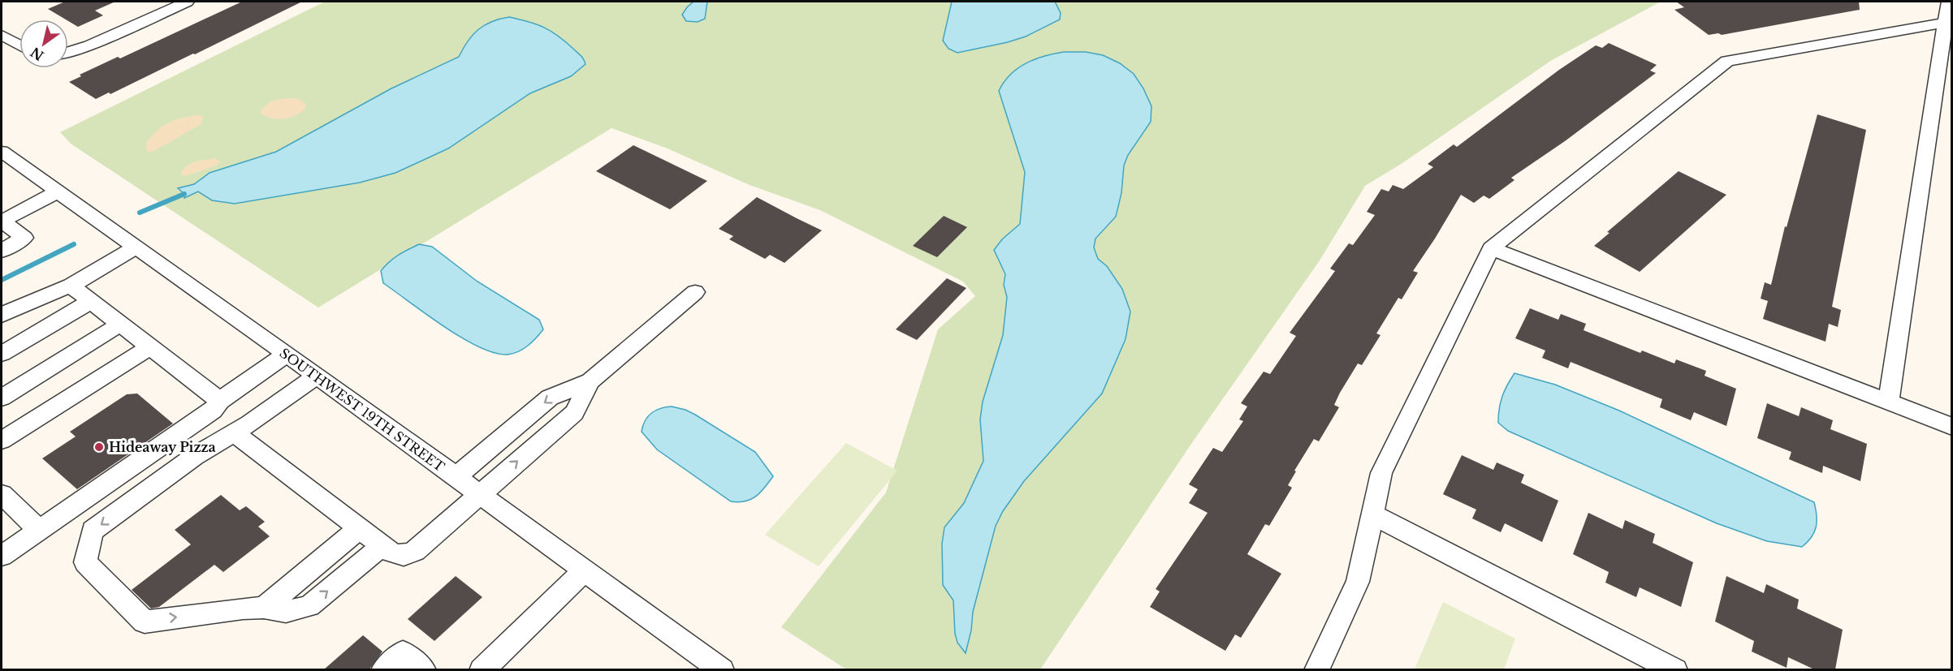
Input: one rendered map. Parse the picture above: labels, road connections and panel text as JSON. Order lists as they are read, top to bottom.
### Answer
{
  "streets": {
    "street": ["SOUTHWEST 19TH STREET"]
  },
  "places": ["Hideaway Pizza"],
  "north": "bottom left"
}
